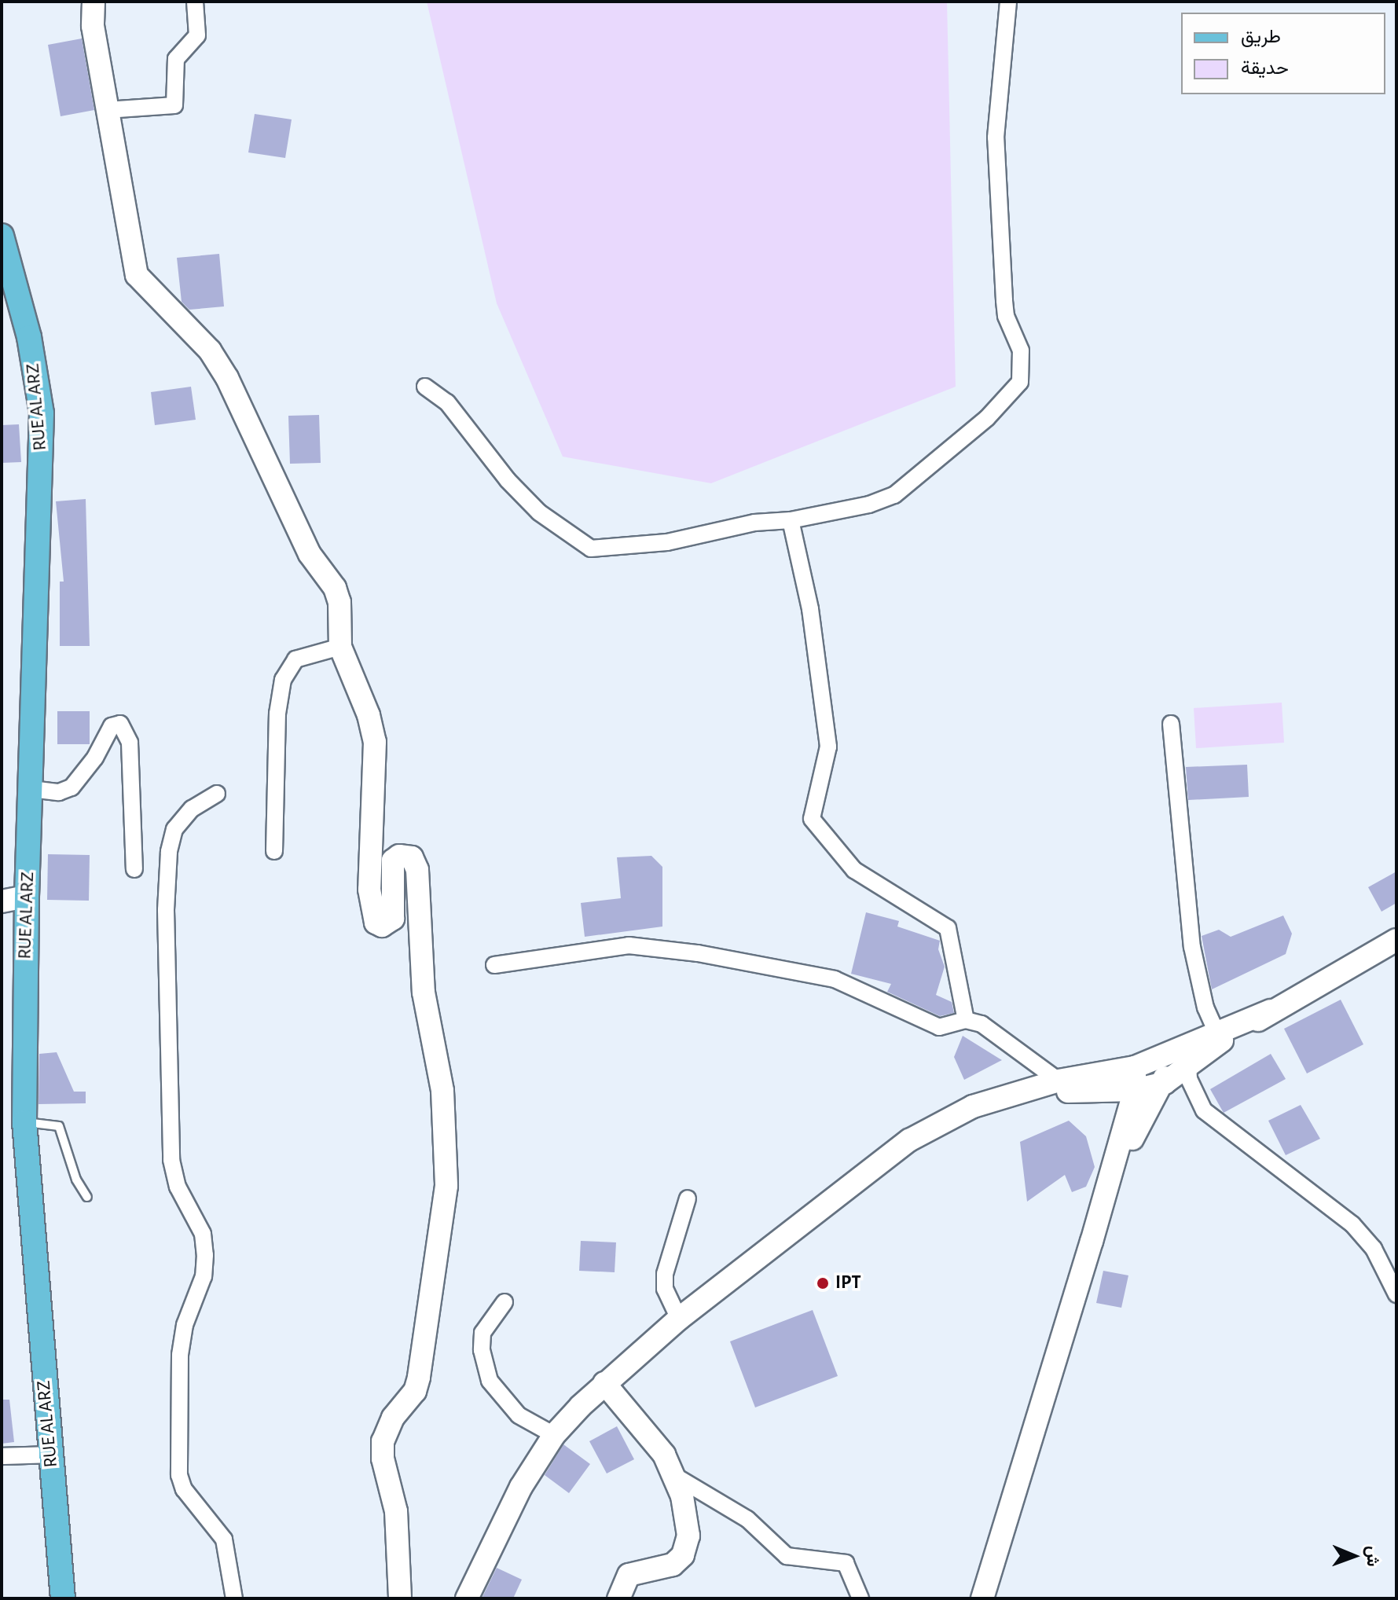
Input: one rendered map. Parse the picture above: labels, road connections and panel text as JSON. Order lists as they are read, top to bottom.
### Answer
{
  "streets": {
    "main road": ["RUE AL ARZ"]
  },
  "places": ["IPT"],
  "legend": ["طريق", "حديقة"],
  "north": "right"
}
